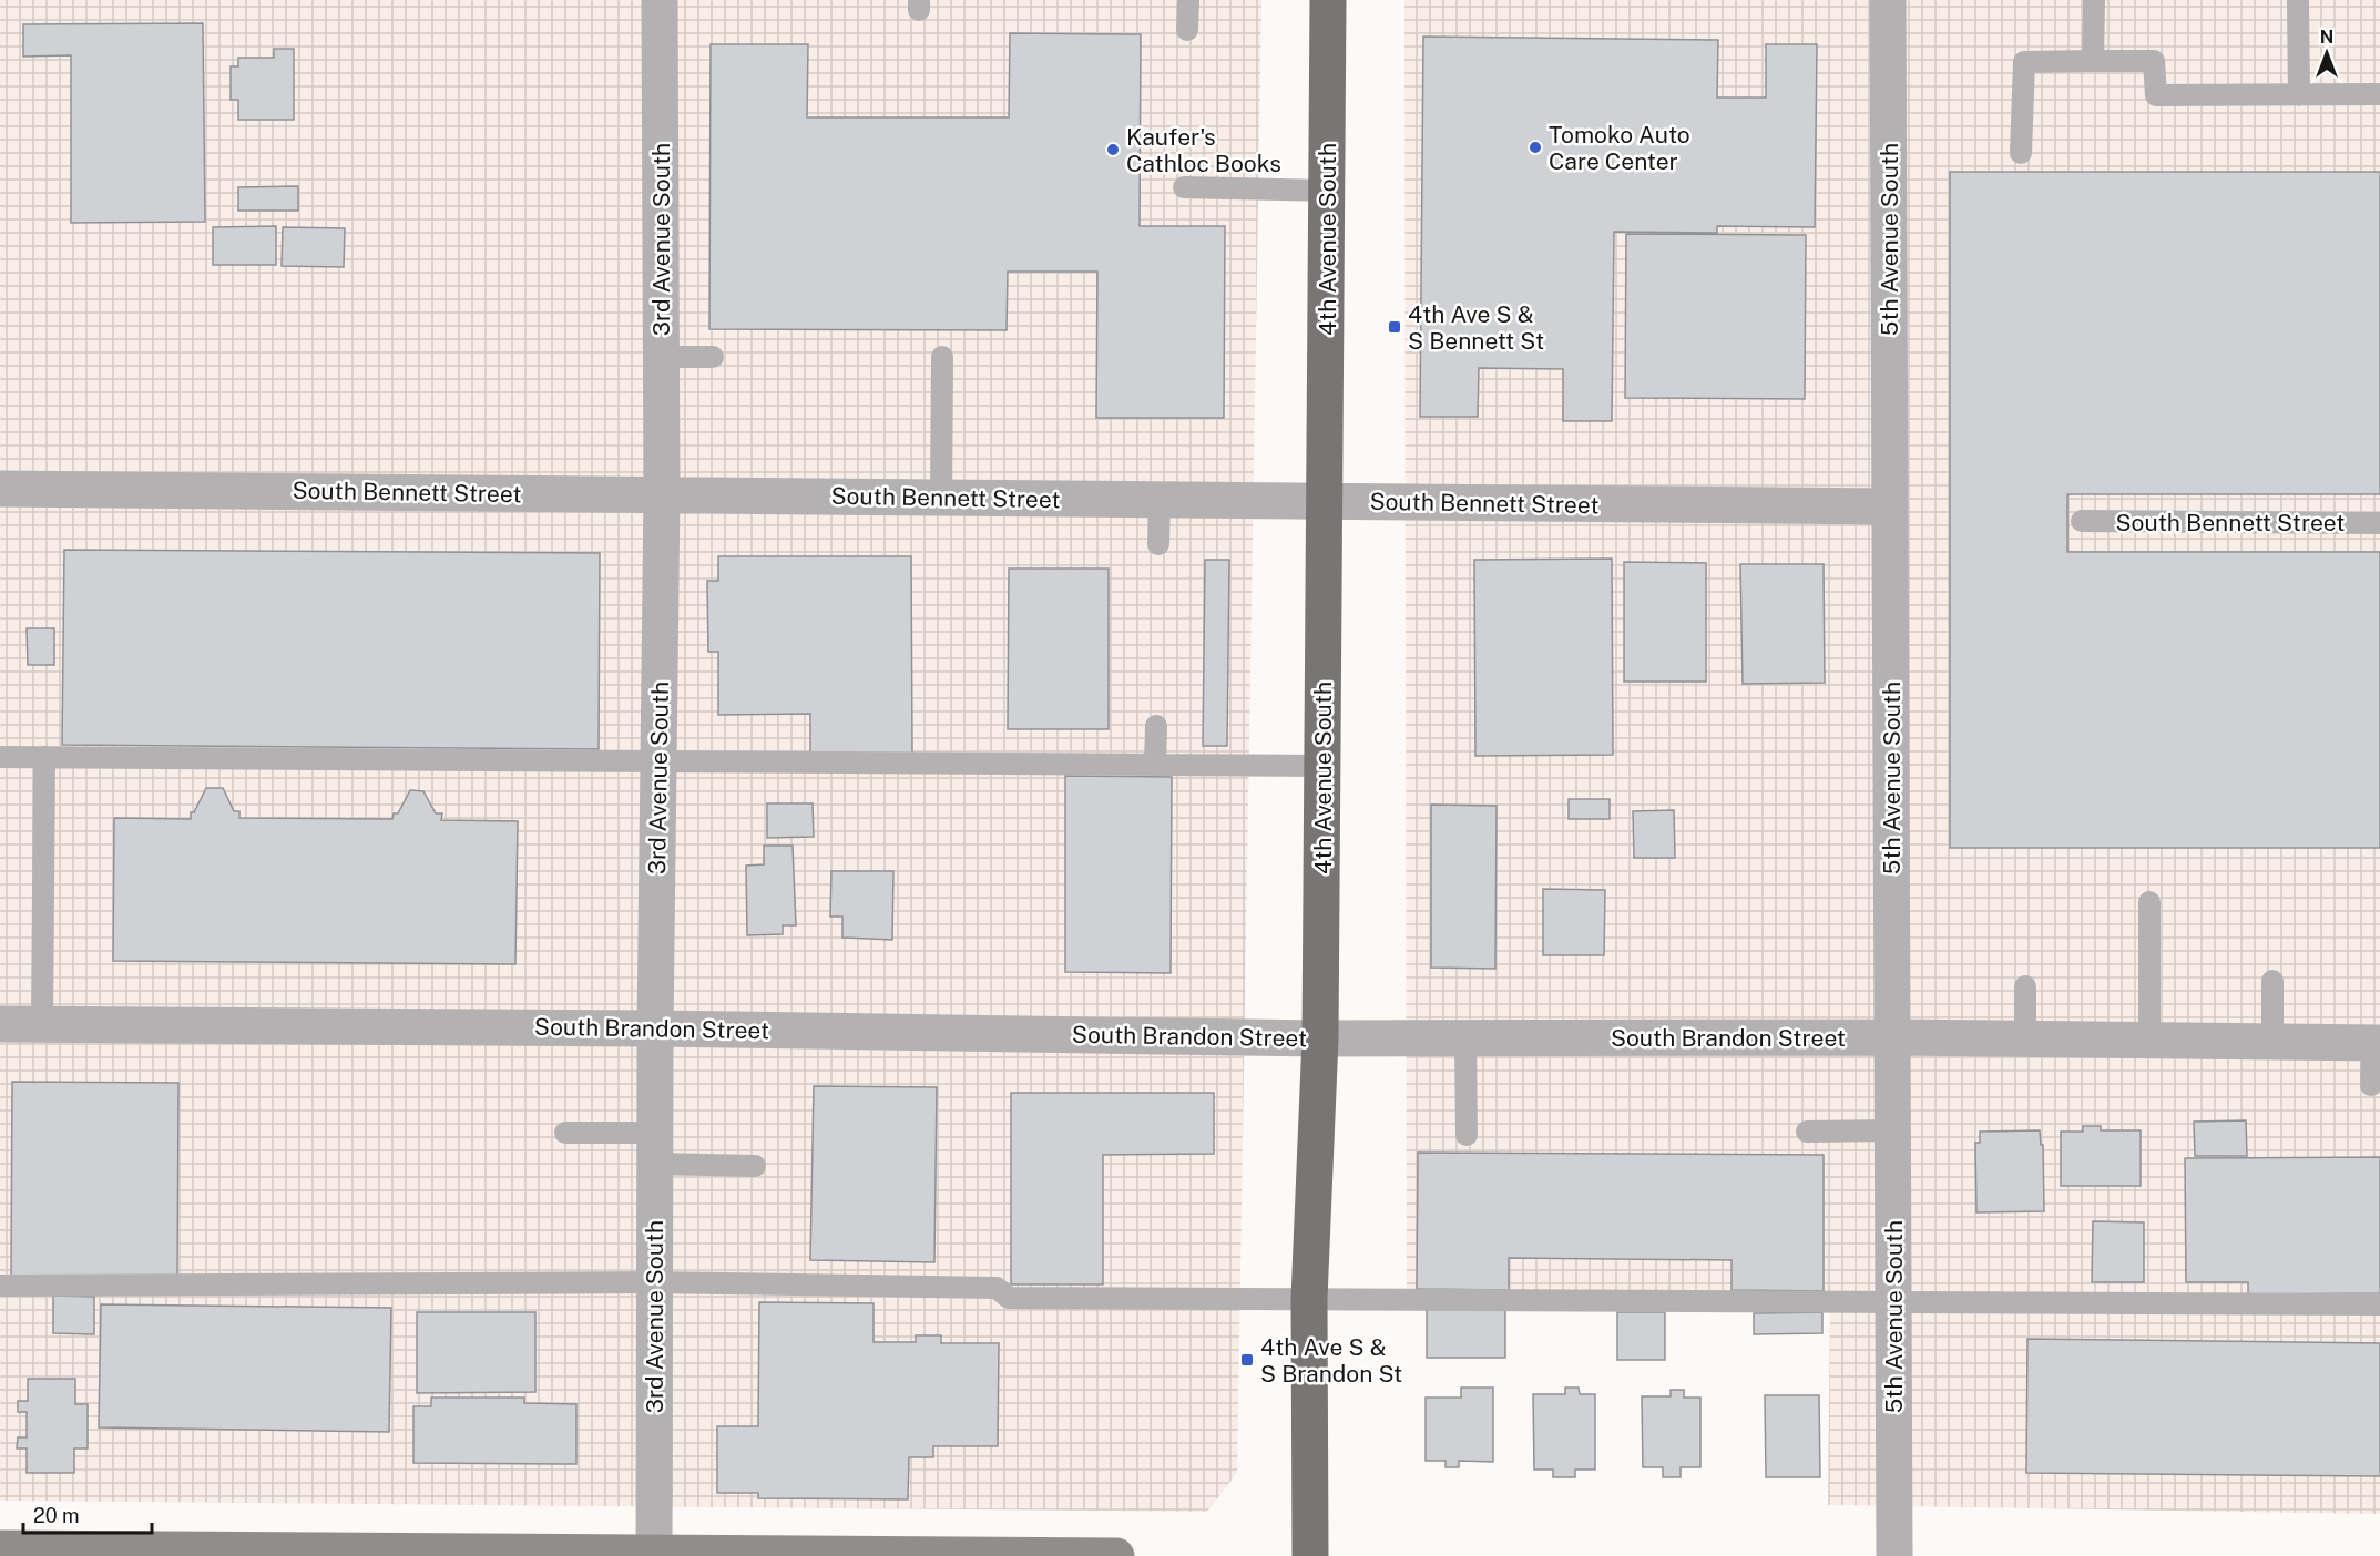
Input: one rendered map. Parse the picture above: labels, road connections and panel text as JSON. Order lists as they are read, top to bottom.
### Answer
{
  "streets": {
    "main road": ["4th Avenue South"],
    "street": [
      "3rd Avenue South",
      "5th Avenue South",
      "South Bennett Street",
      "South Brandon Street"
    ]
  },
  "crossings": [
    ["3rd Avenue South", "South Bennett Street"],
    ["3rd Avenue South", "South Brandon Street"],
    ["4th Avenue South", "South Bennett Street"],
    ["4th Avenue South", "South Brandon Street"],
    ["5th Avenue South", "South Bennett Street"],
    ["5th Avenue South", "South Brandon Street"]
  ],
  "places": {
    "other": ["Tomoko Auto Care Center", "Kaufer's Cathloc Books"],
    "transit": ["4th Ave S & S Bennett St", "4th Ave S & S Brandon St"]
  },
  "scale_bar": "20 m",
  "north": "top"
}
